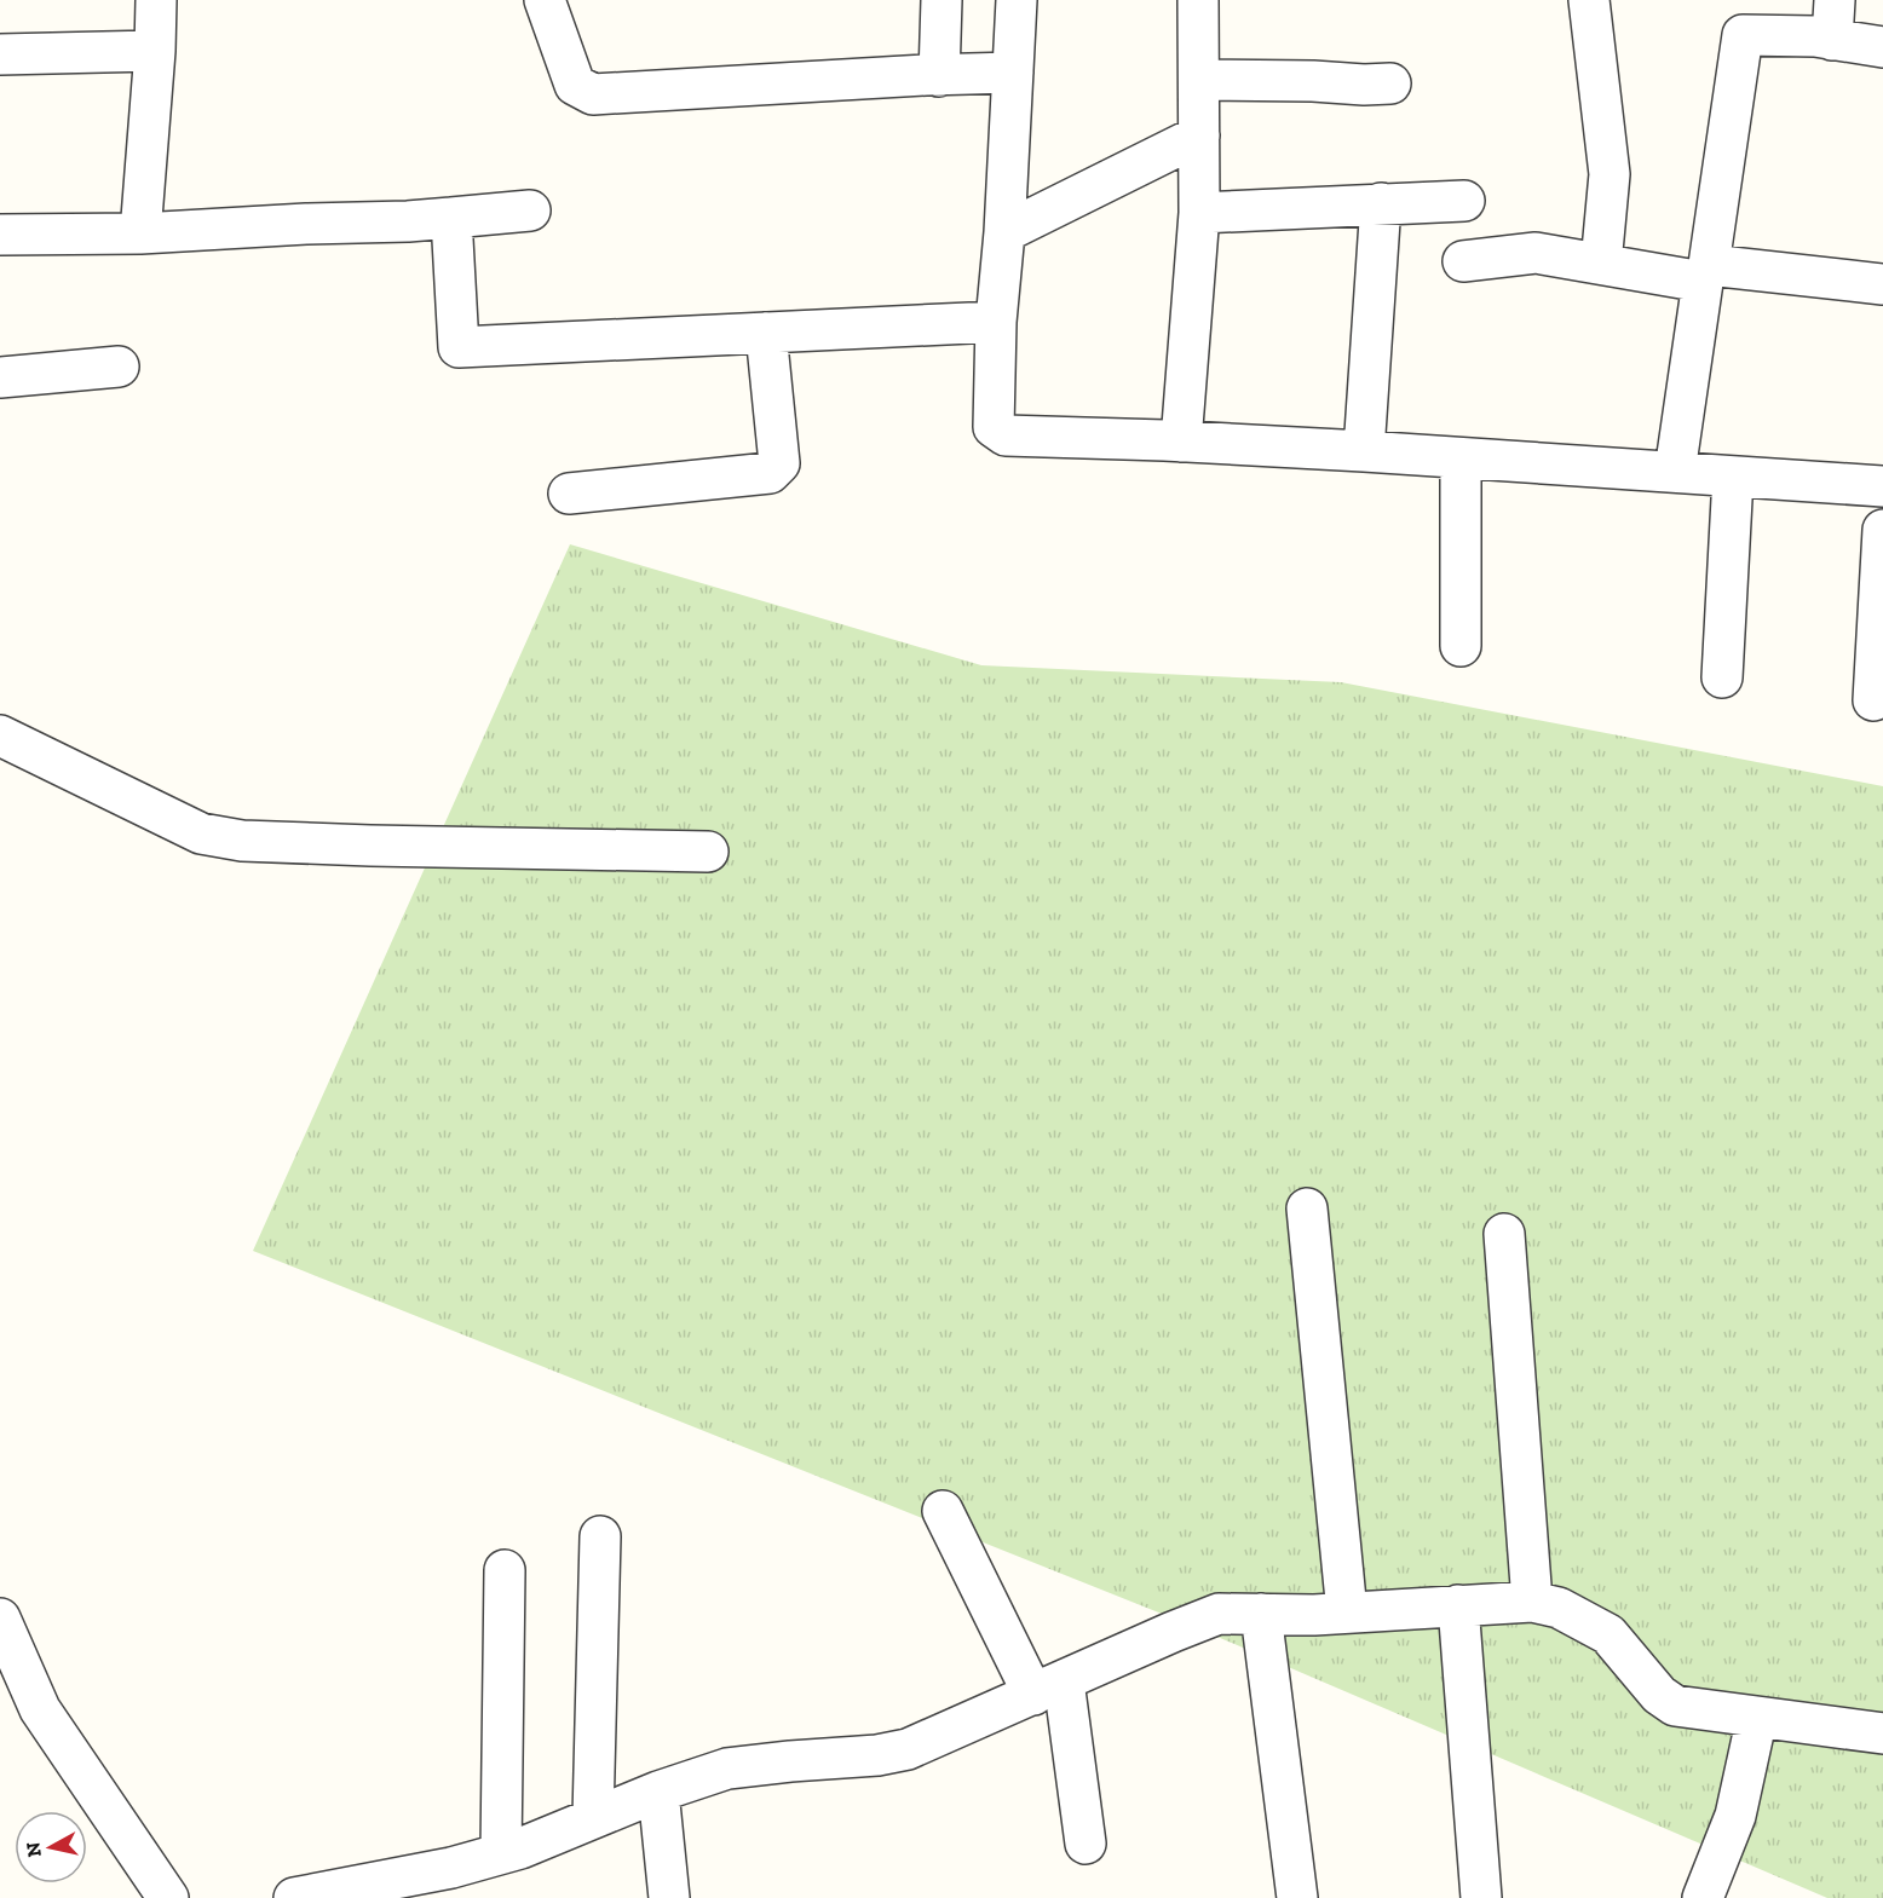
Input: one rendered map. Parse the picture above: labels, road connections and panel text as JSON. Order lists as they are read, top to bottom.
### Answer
{
  "north": "left"
}
